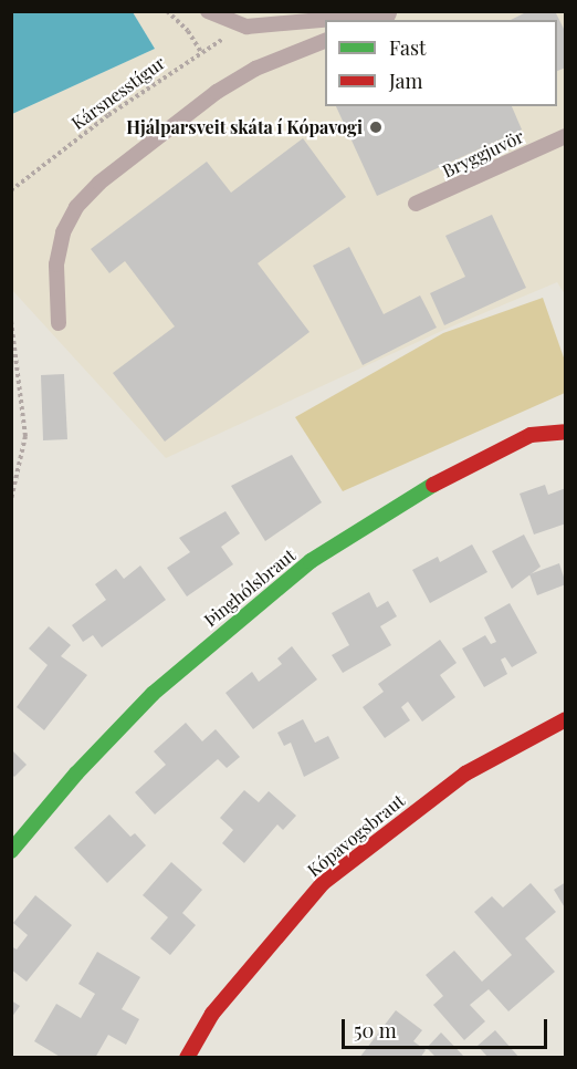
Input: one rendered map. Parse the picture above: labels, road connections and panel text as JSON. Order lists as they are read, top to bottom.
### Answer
{
  "streets": {
    "street": ["Þinghólsbraut", "Kópavogsbraut"],
    "lane": ["Bryggjuvör"],
    "path": ["Kársnesstígur"]
  },
  "places": ["Hjálparsveit skáta í Kópavogi"],
  "legend": ["Fast", "Jam"],
  "scale_bar": "50 m"
}
